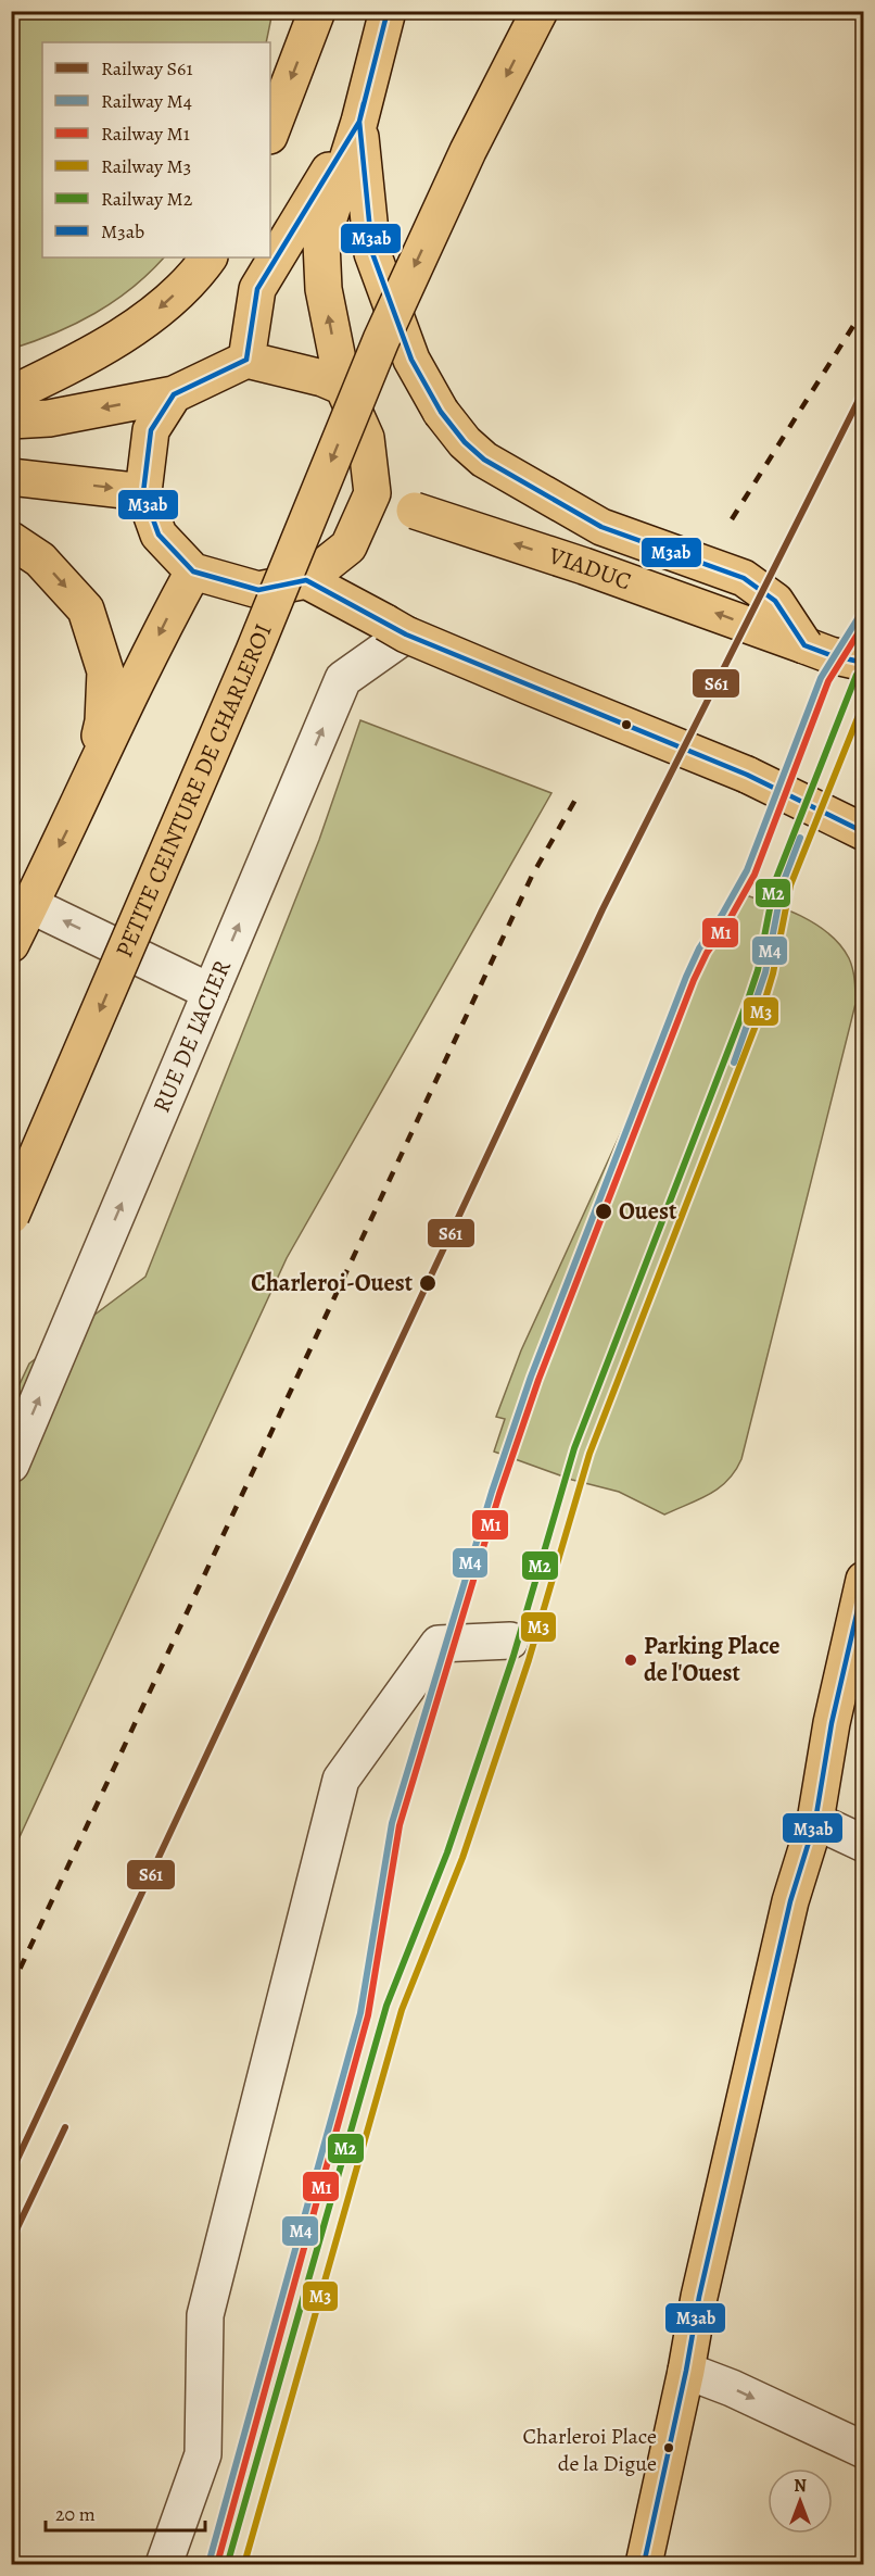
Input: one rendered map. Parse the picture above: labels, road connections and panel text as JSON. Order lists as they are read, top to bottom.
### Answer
{
  "streets": {
    "main road": ["VIADUC", "PETITE CEINTURE DE CHARLEROI"],
    "street": ["RUE DE L'ACIER"]
  },
  "one_way": ["RUE DE L'ACIER"],
  "places": [
    "Ouest",
    "Charleroi-Ouest",
    "Parking Place de l'Ouest",
    "Charleroi Place de la Digue"
  ],
  "lines": [
    "transit line M3ab",
    "rail line S61",
    "rail line M4",
    "rail line M1",
    "rail line M2",
    "rail line M3"
  ],
  "legend": [
    "Railway S61",
    "Railway M4",
    "Railway M1",
    "Railway M3",
    "Railway M2",
    "M3ab"
  ],
  "scale_bar": "20 m",
  "north": "top"
}
